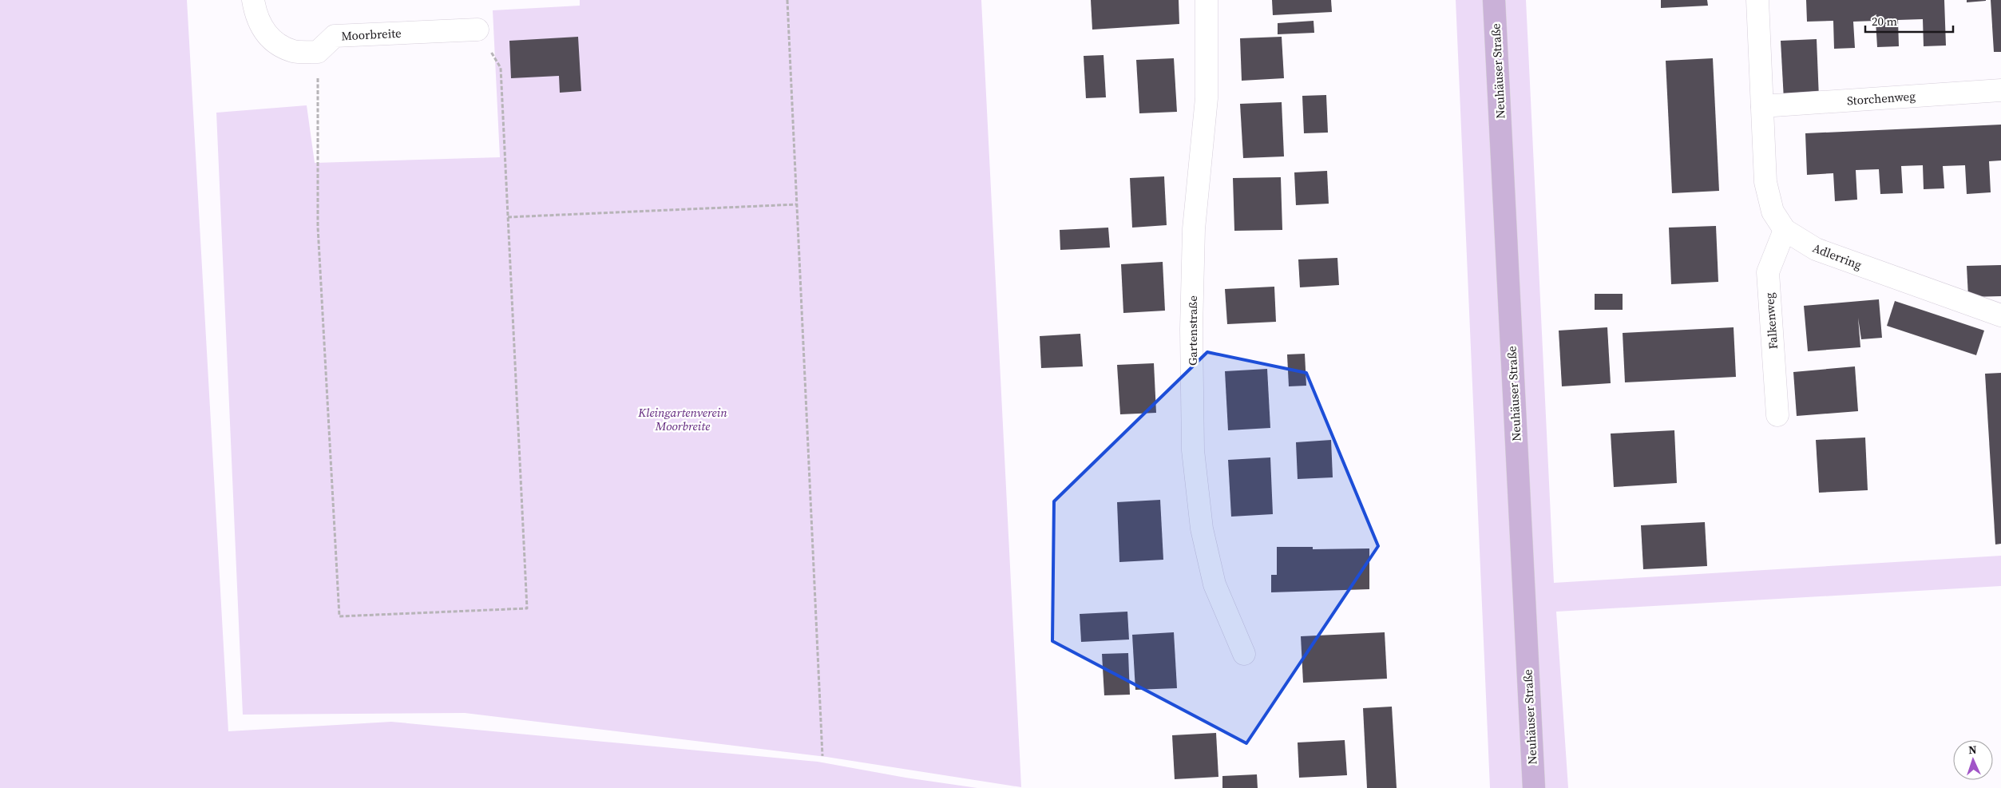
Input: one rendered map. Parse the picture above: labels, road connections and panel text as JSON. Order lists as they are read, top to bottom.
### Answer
{
  "streets": {
    "main road": ["Neuhäuser Straße"],
    "street": [
      "Moorbreite",
      "Storchenweg",
      "Adlerring",
      "Falkenweg",
      "Gartenstraße"
    ]
  },
  "crossings": [
    ["Storchenweg", "Adlerring"],
    ["Adlerring", "Falkenweg"]
  ],
  "parks": ["Kleingartenverein Moorbreite"],
  "scale_bar": "20 m",
  "north": "top"
}
